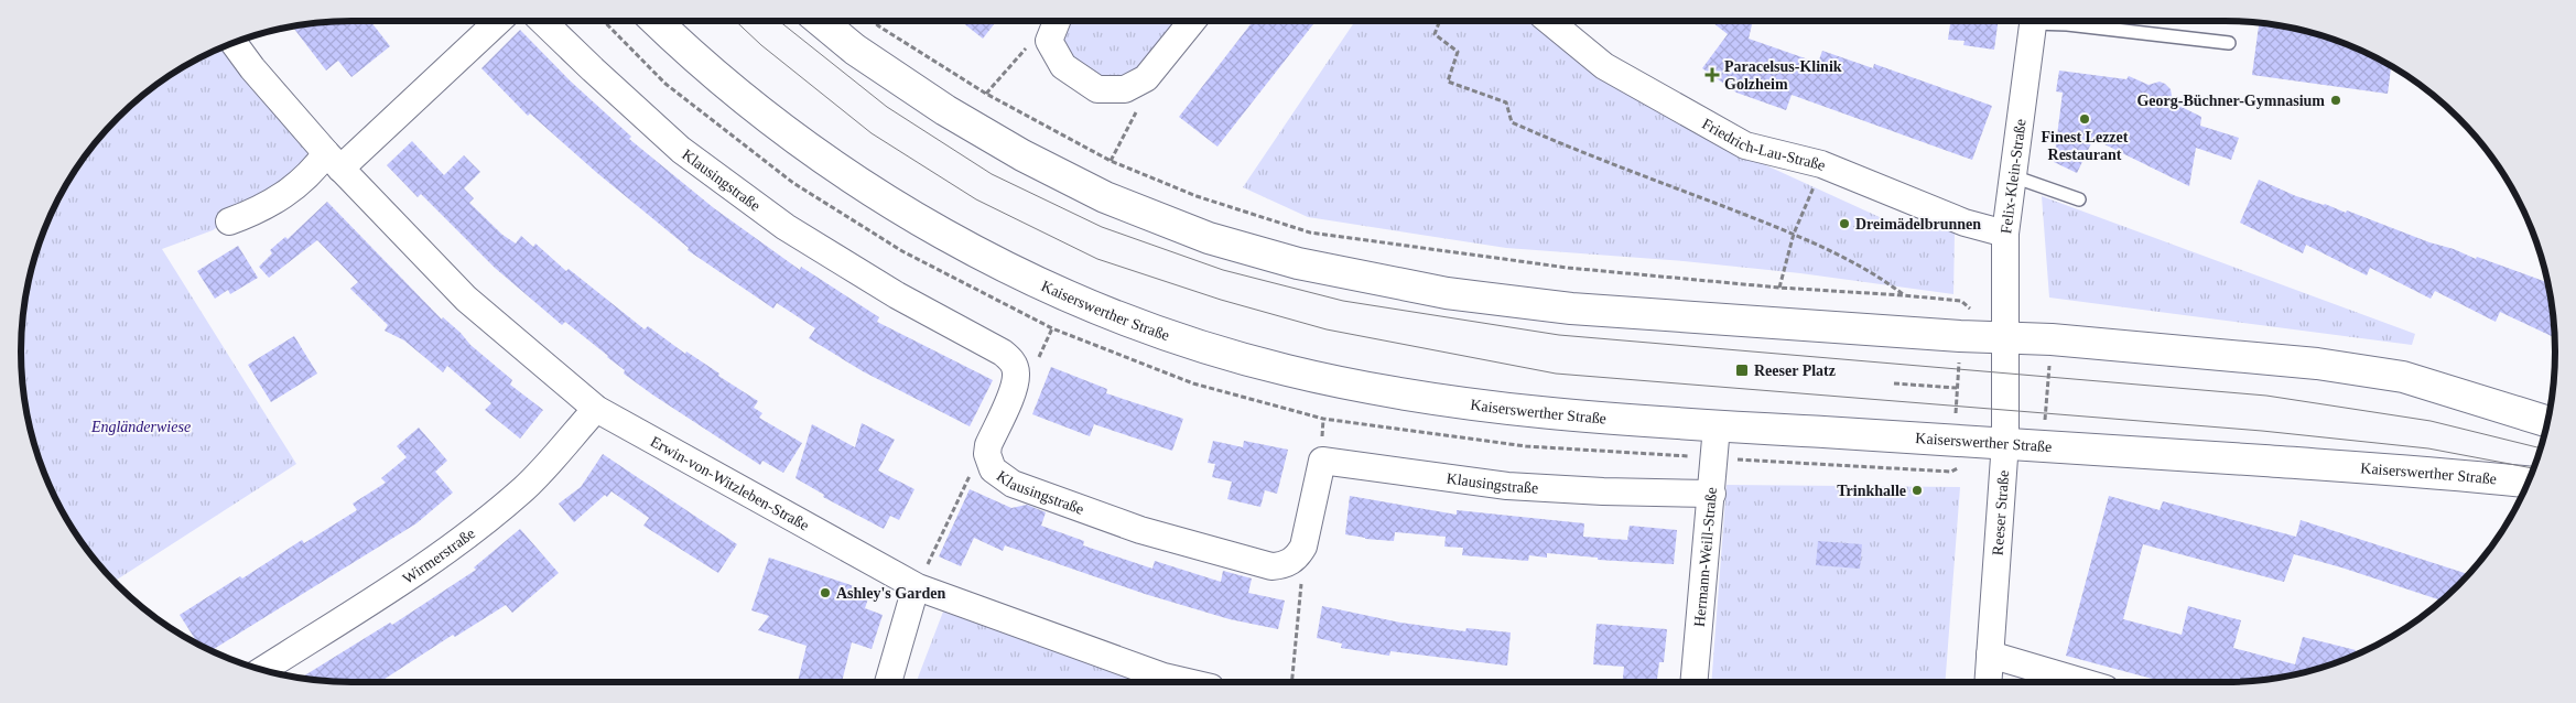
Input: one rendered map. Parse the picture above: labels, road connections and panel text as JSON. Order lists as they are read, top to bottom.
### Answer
{
  "streets": {
    "street": [
      "Friedrich-Lau-Straße",
      "Felix-Klein-Straße",
      "Klausingstraße",
      "Kaiserswerther Straße",
      "Erwin-von-Witzleben-Straße",
      "Reeser Straße",
      "Wirmerstraße",
      "Hermann-Weill-Straße"
    ]
  },
  "crossings": [
    ["Friedrich-Lau-Straße", "Felix-Klein-Straße"],
    ["Felix-Klein-Straße", "Reeser Straße"],
    ["Klausingstraße", "Hermann-Weill-Straße"],
    ["Kaiserswerther Straße", "Reeser Straße"],
    ["Kaiserswerther Straße", "Hermann-Weill-Straße"],
    ["Erwin-von-Witzleben-Straße", "Wirmerstraße"]
  ],
  "parks": ["Engländerwiese"],
  "places": {
    "health": ["Paracelsus-Klinik Golzheim"],
    "other": [
      "Georg-Büchner-Gymnasium",
      "Finest Lezzet Restaurant",
      "Dreimädelbrunnen",
      "Trinkhalle",
      "Ashley's Garden"
    ],
    "transit": ["Reeser Platz"]
  }
}
